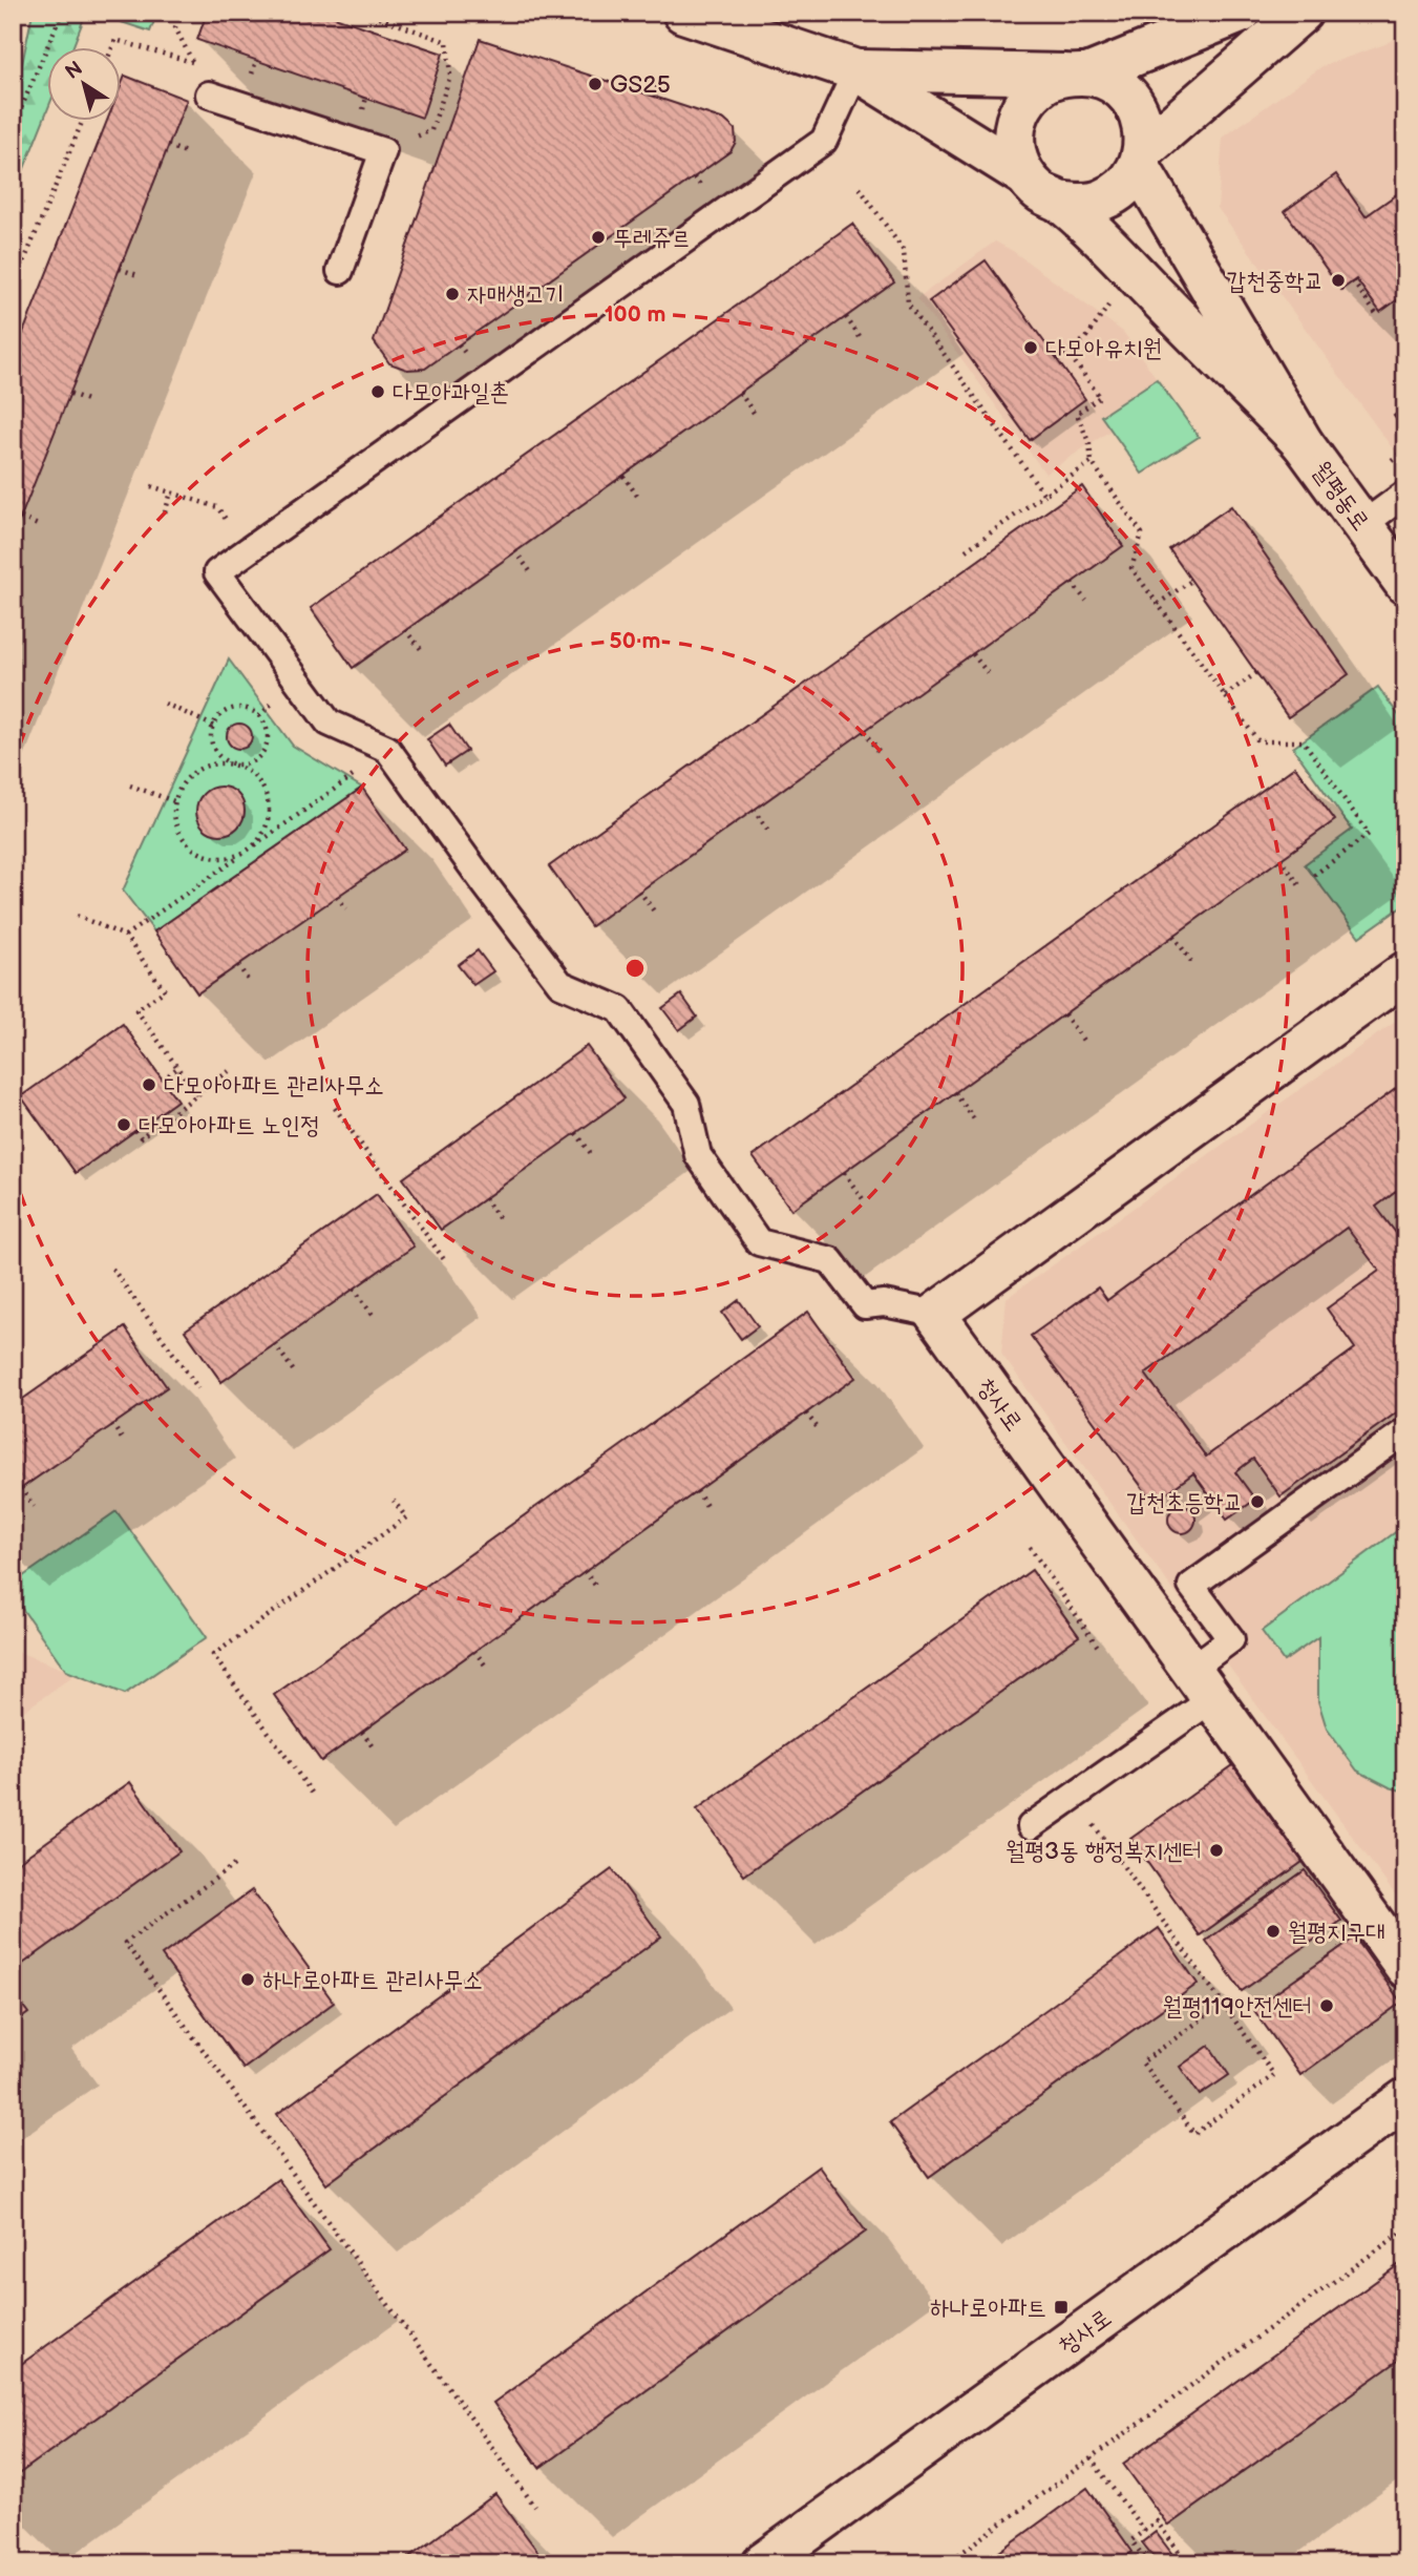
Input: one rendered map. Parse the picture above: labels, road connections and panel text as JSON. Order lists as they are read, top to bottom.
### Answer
{
  "streets": {
    "street": ["월평동로", "청사로"]
  },
  "places": {
    "other": [
      "GS25",
      "뚜레쥬르",
      "갑천중학교",
      "자매생고기",
      "다모아유치원",
      "다모아과일촌",
      "다모아아파트 관리사무소",
      "다모아아파트 노인정",
      "갑천초등학교",
      "월평3동 행정복지센터",
      "월평지구대",
      "하나로아파트 관리사무소",
      "월평119안전센터"
    ],
    "transit": ["하나로아파트"]
  },
  "north": "top left",
  "rings": ["100 m", "50 m"]
}
